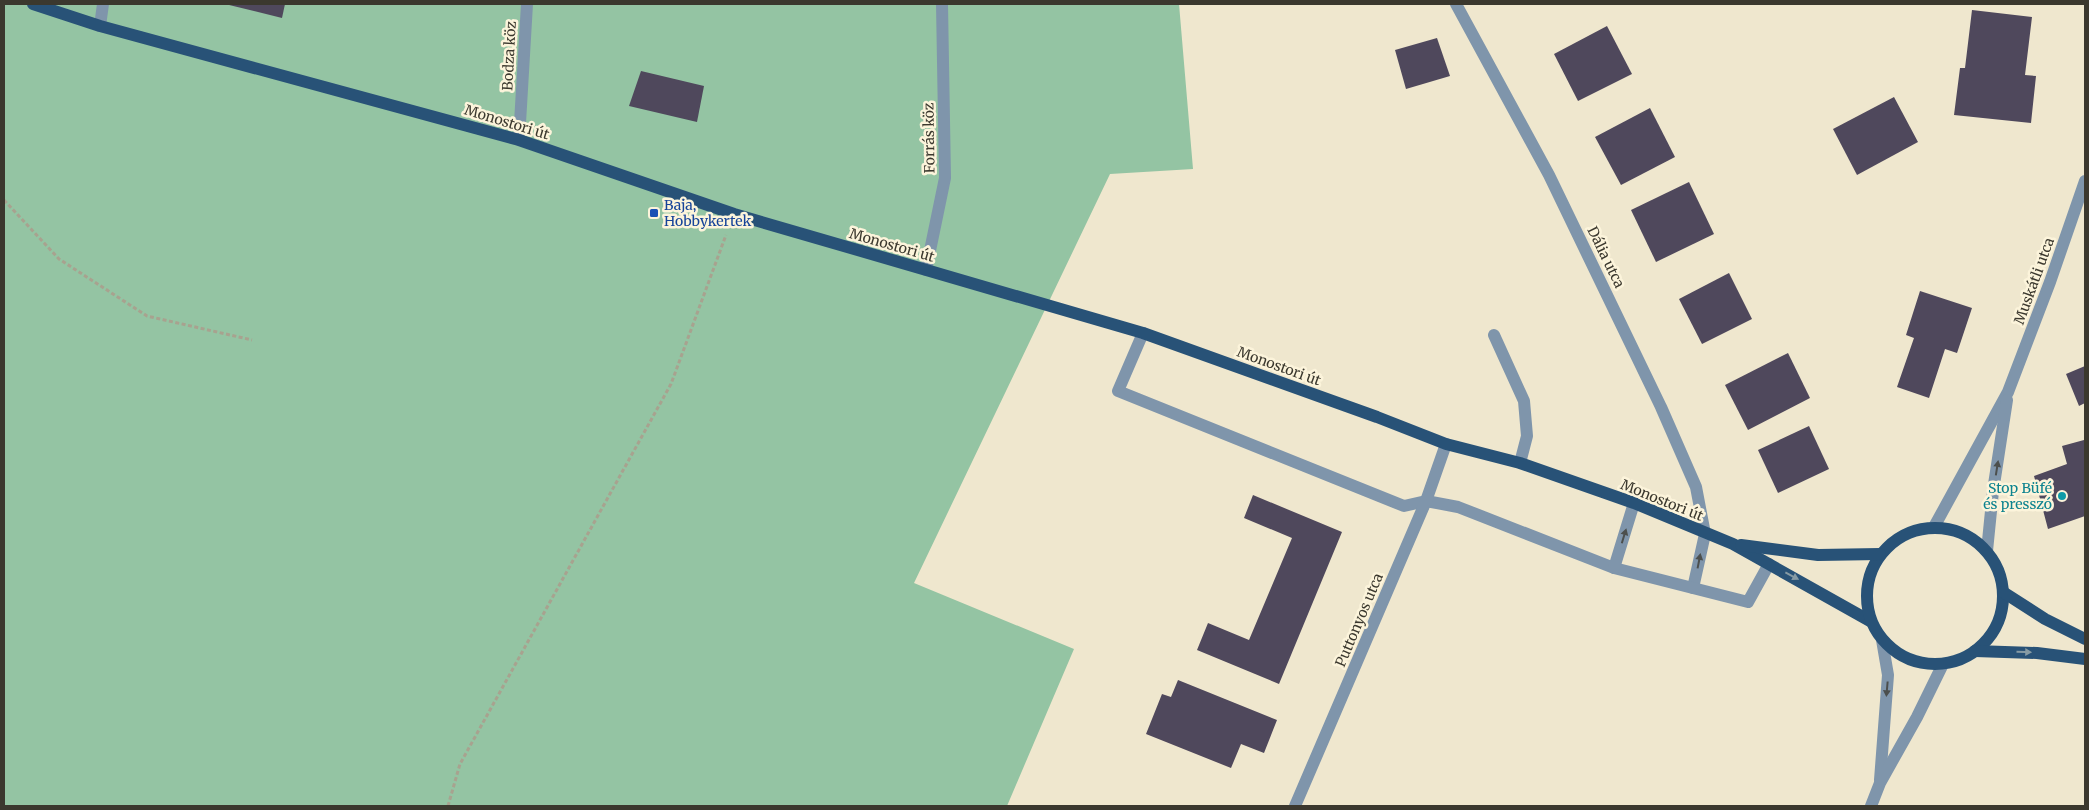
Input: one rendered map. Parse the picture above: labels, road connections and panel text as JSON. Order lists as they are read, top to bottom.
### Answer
{
  "streets": {
    "main road": ["Monostori út"],
    "street": [
      "Bodza köz",
      "Forrás köz",
      "Dália utca",
      "Muskátli utca",
      "Puttonyos utca"
    ]
  },
  "crossings": [
    ["Bodza köz", "Monostori út"],
    ["Monostori út", "Forrás köz"],
    ["Monostori út", "Dália utca"],
    ["Monostori út", "Muskátli utca"],
    ["Monostori út", "Puttonyos utca"]
  ],
  "places": {
    "transit": ["Baja, Hobbykertek"],
    "other": ["Stop Büfé és presszó"]
  }
}
